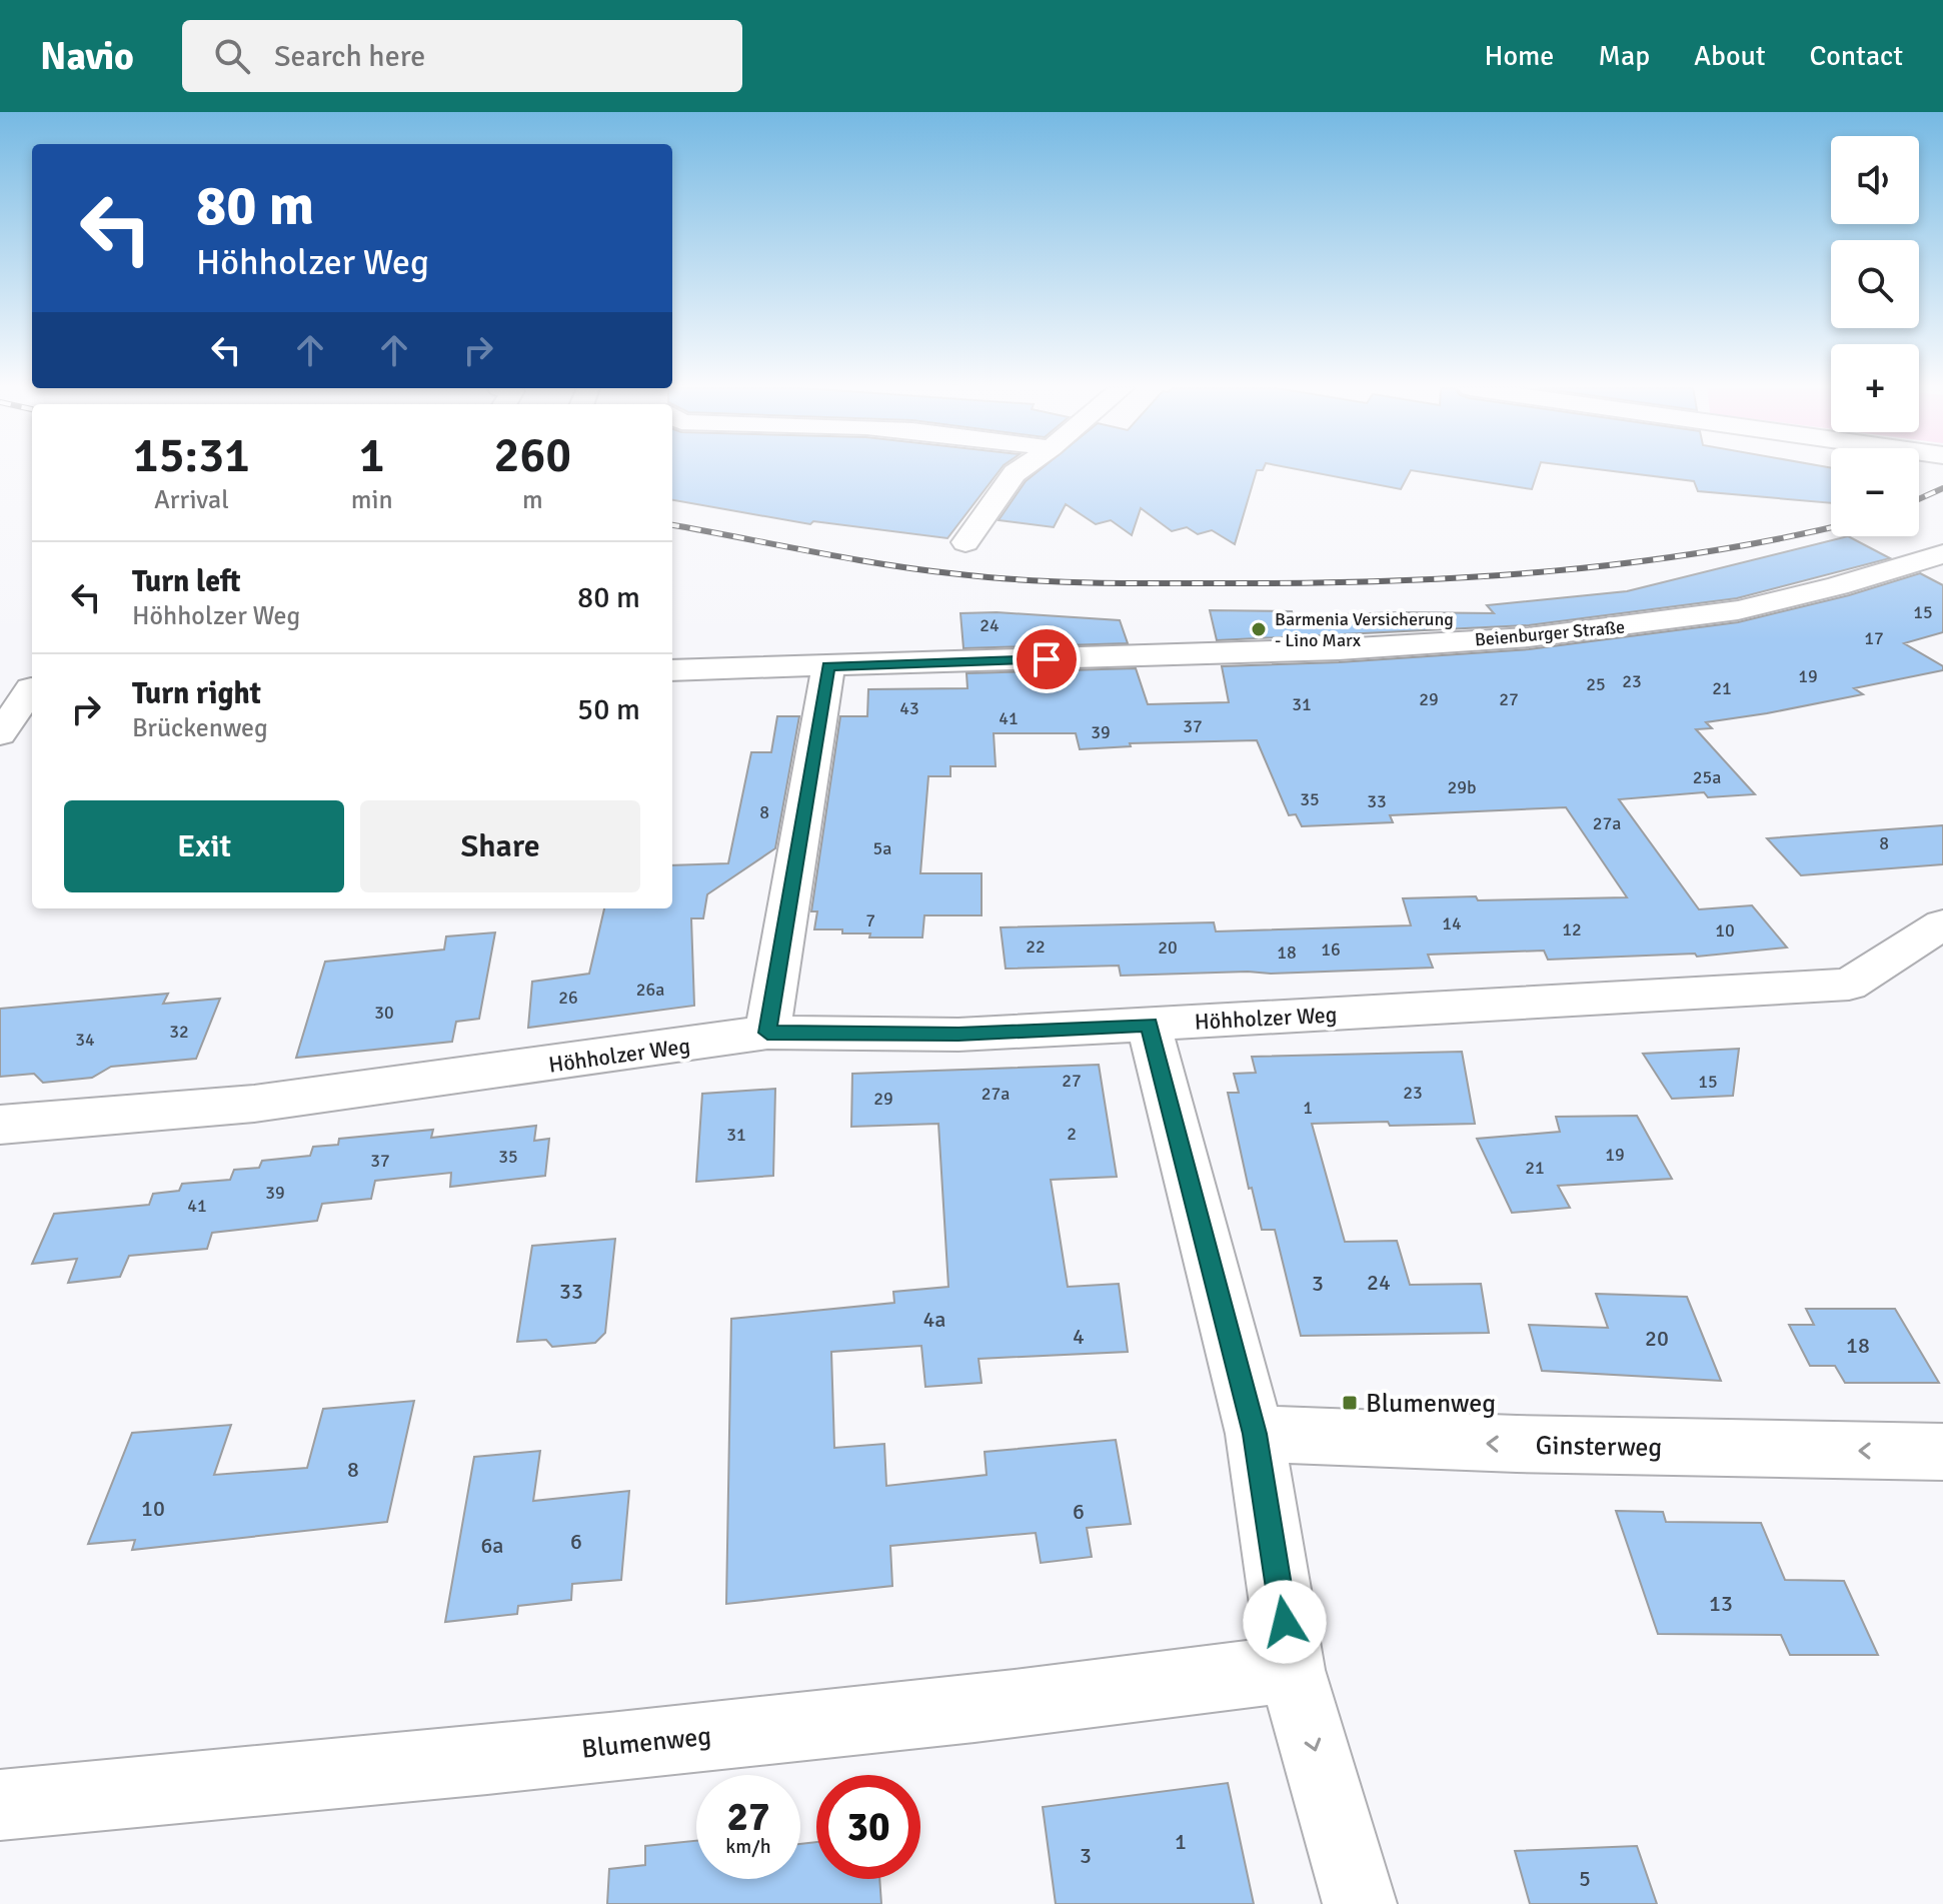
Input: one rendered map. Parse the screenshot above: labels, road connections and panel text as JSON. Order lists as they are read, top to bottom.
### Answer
{
  "streets": {
    "street": [
      "Beienburger Straße",
      "Höhholzer Weg",
      "Ginsterweg",
      "Blumenweg"
    ]
  },
  "one_way": ["Ginsterweg"],
  "places": {
    "other": ["Barmenia Versicherung - Lino Marx"],
    "transit": ["Blumenweg"]
  },
  "house_numbers": [
    "15",
    "24",
    "17",
    "19",
    "23",
    "25",
    "21",
    "29",
    "27",
    "31",
    "43",
    "41",
    "37",
    "39",
    "25a",
    "29b",
    "35",
    "33",
    "8",
    "27a",
    "8",
    "5a",
    "7",
    "14",
    "12",
    "10",
    "22",
    "20",
    "16",
    "18",
    "26a",
    "26",
    "30",
    "32",
    "34",
    "27",
    "15",
    "23",
    "27a",
    "29",
    "1",
    "2",
    "31",
    "19",
    "35",
    "37",
    "21",
    "39",
    "41",
    "24",
    "3",
    "33",
    "4a",
    "4",
    "20",
    "18",
    "8",
    "10",
    "6",
    "6",
    "6a",
    "13",
    "1",
    "3",
    "5"
  ],
  "page": {
    "header": "Navio",
    "search": "Search here",
    "nav": [
      "Home",
      "Map",
      "About",
      "Contact"
    ],
    "map_buttons": ["+", "−"],
    "turn": ["80 m", "Höhholzer Weg"],
    "eta": [
      "15:31",
      "Arrival",
      "1",
      "min",
      "260",
      "m"
    ],
    "list": [
      {
        "name": "Turn left",
        "note": "Höhholzer Weg",
        "value": "80 m"
      },
      {
        "name": "Turn right",
        "note": "Brückenweg",
        "value": "50 m"
      }
    ],
    "buttons": ["Exit", "Share"],
    "speed": "27 km/h",
    "limit": "30"
  }
}
